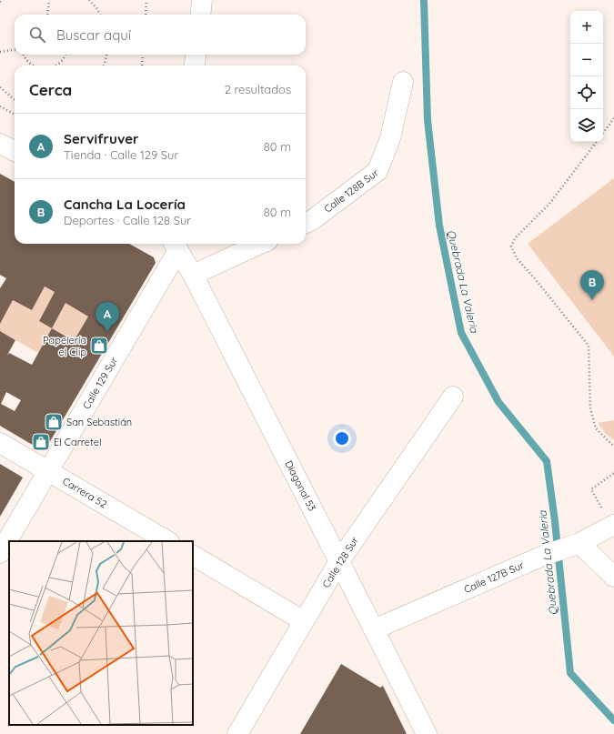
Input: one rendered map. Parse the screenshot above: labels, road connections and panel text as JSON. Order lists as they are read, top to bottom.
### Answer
{
  "streets": {
    "street": [
      "Calle 128B Sur",
      "Calle 129 Sur",
      "Diagonal 53",
      "Carrera 52",
      "Calle 128 Sur",
      "Calle 127B Sur"
    ]
  },
  "crossings": [
    ["Calle 129 Sur", "Diagonal 53"],
    ["Calle 129 Sur", "Carrera 52"],
    ["Diagonal 53", "Calle 128 Sur"],
    ["Diagonal 53", "Calle 127B Sur"]
  ],
  "water": ["Quebrada La Valeria"],
  "places": {
    "shop": ["Papelería el Clip", "San Sebastián", "El Carretel"]
  },
  "page": {
    "map_buttons": ["+", "−"],
    "search": "Buscar aquí",
    "heading": ["Cerca", "2 resultados"],
    "list": [
      {
        "mark": "A",
        "name": "Servifruver",
        "note": "Tienda · Calle 129 Sur",
        "value": "80 m"
      },
      {
        "mark": "B",
        "name": "Cancha La Locería",
        "note": "Deportes · Calle 128 Sur",
        "value": "80 m"
      }
    ],
    "pins": ["B", "A"]
  }
}
